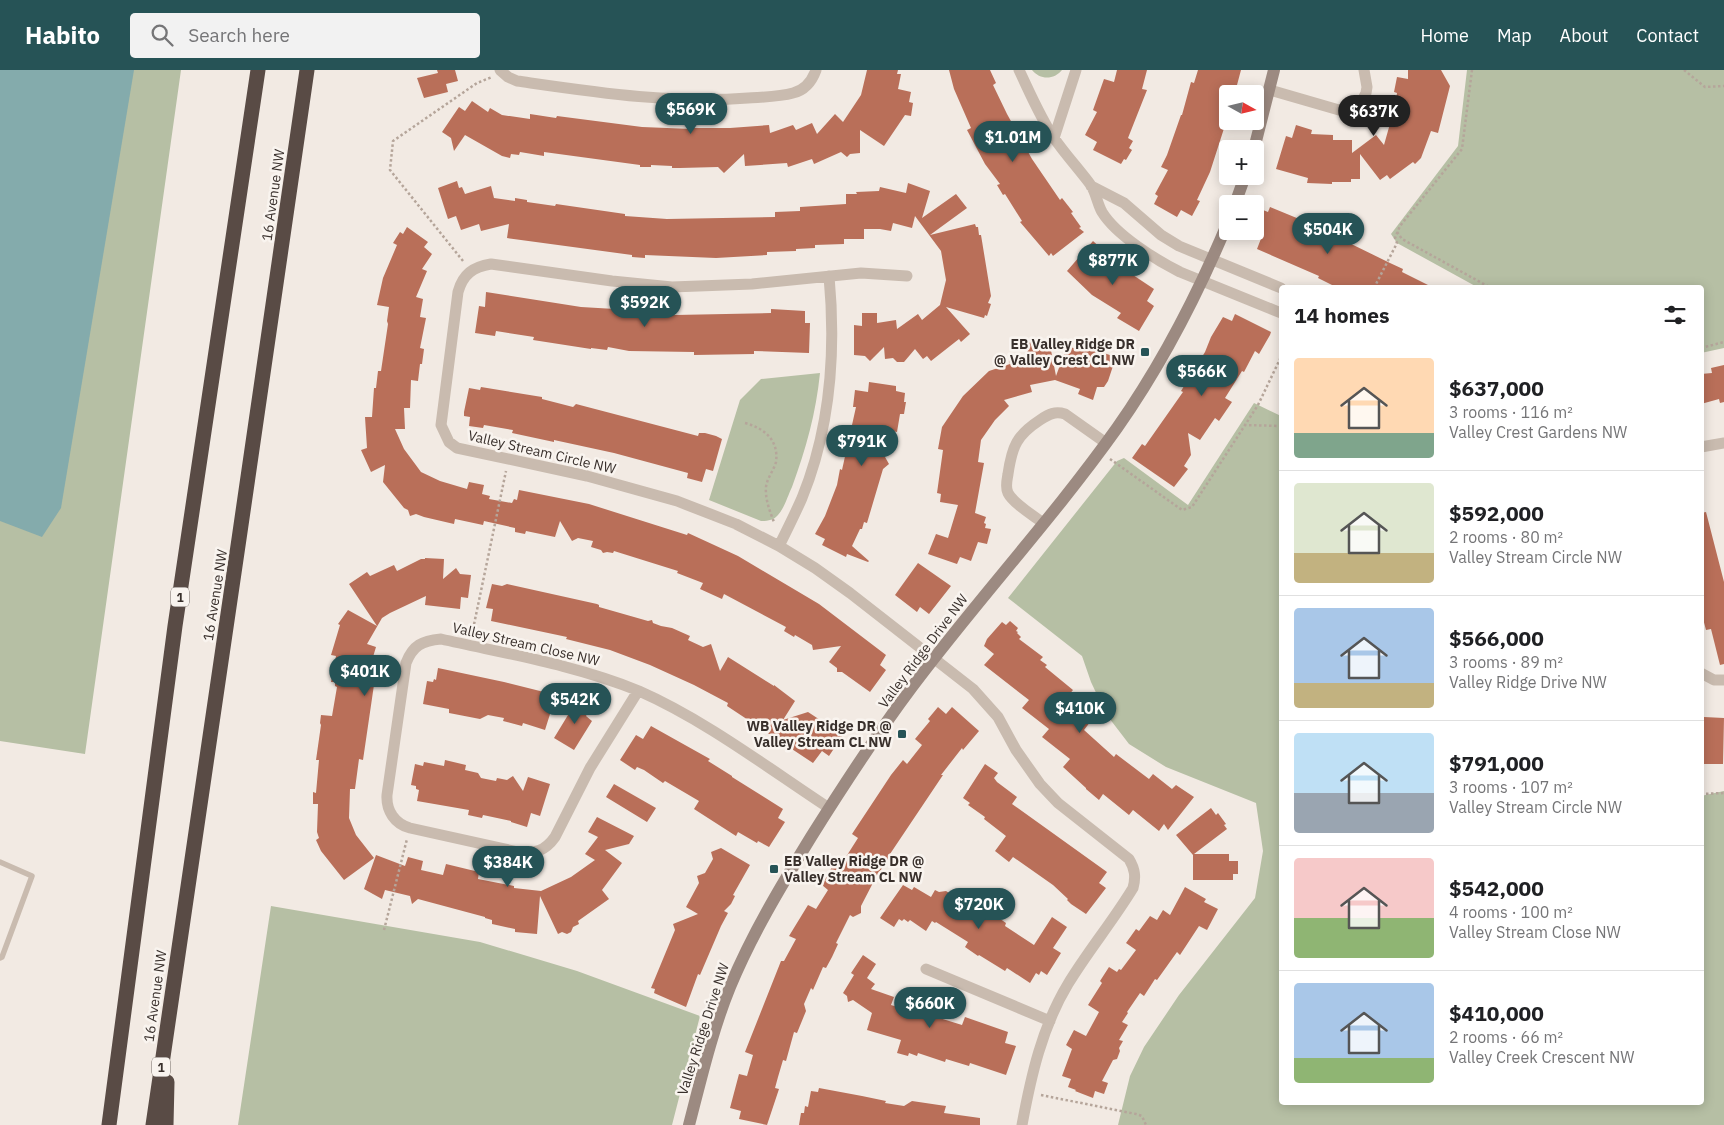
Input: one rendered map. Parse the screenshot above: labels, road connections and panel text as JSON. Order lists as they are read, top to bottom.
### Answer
{
  "streets": {
    "highway": ["16 Avenue NW", "1"],
    "street": ["Valley Stream Circle NW", "Valley Stream Close NW", "Valley Ridge Drive NW"]
  },
  "crossings": [
    ["Valley Stream Circle NW", "Valley Ridge Drive NW"],
    ["Valley Stream Close NW", "Valley Ridge Drive NW"]
  ],
  "places": {
    "transit": ["EB Valley Ridge DR @ Valley Crest CL NW", "WB Valley Ridge DR @ Valley Stream CL NW", "EB Valley Ridge DR @ Valley Stream CL NW"]
  },
  "north": "right",
  "page": {
    "header": "Habito",
    "search": "Search here",
    "nav": [
      "Home",
      "Map",
      "About",
      "Contact"
    ],
    "map_buttons": ["+", "−"],
    "price": [
      "$569K",
      "$637K",
      "$1.01M",
      "$504K",
      "$877K",
      "$592K",
      "$566K",
      "$791K",
      "$401K",
      "$542K",
      "$410K",
      "$384K",
      "$720K",
      "$660K"
    ],
    "heading": "14 homes",
    "list": [
      {
        "name": "$637,000",
        "note": "3 rooms · 116 m² · Valley Crest Gardens NW"
      },
      {
        "name": "$592,000",
        "note": "2 rooms · 80 m² · Valley Stream Circle NW"
      },
      {
        "name": "$566,000",
        "note": "3 rooms · 89 m² · Valley Ridge Drive NW"
      },
      {
        "name": "$791,000",
        "note": "3 rooms · 107 m² · Valley Stream Circle NW"
      },
      {
        "name": "$542,000",
        "note": "4 rooms · 100 m² · Valley Stream Close NW"
      },
      {
        "name": "$410,000",
        "note": "2 rooms · 66 m² · Valley Creek Crescent NW"
      }
    ]
  }
}
